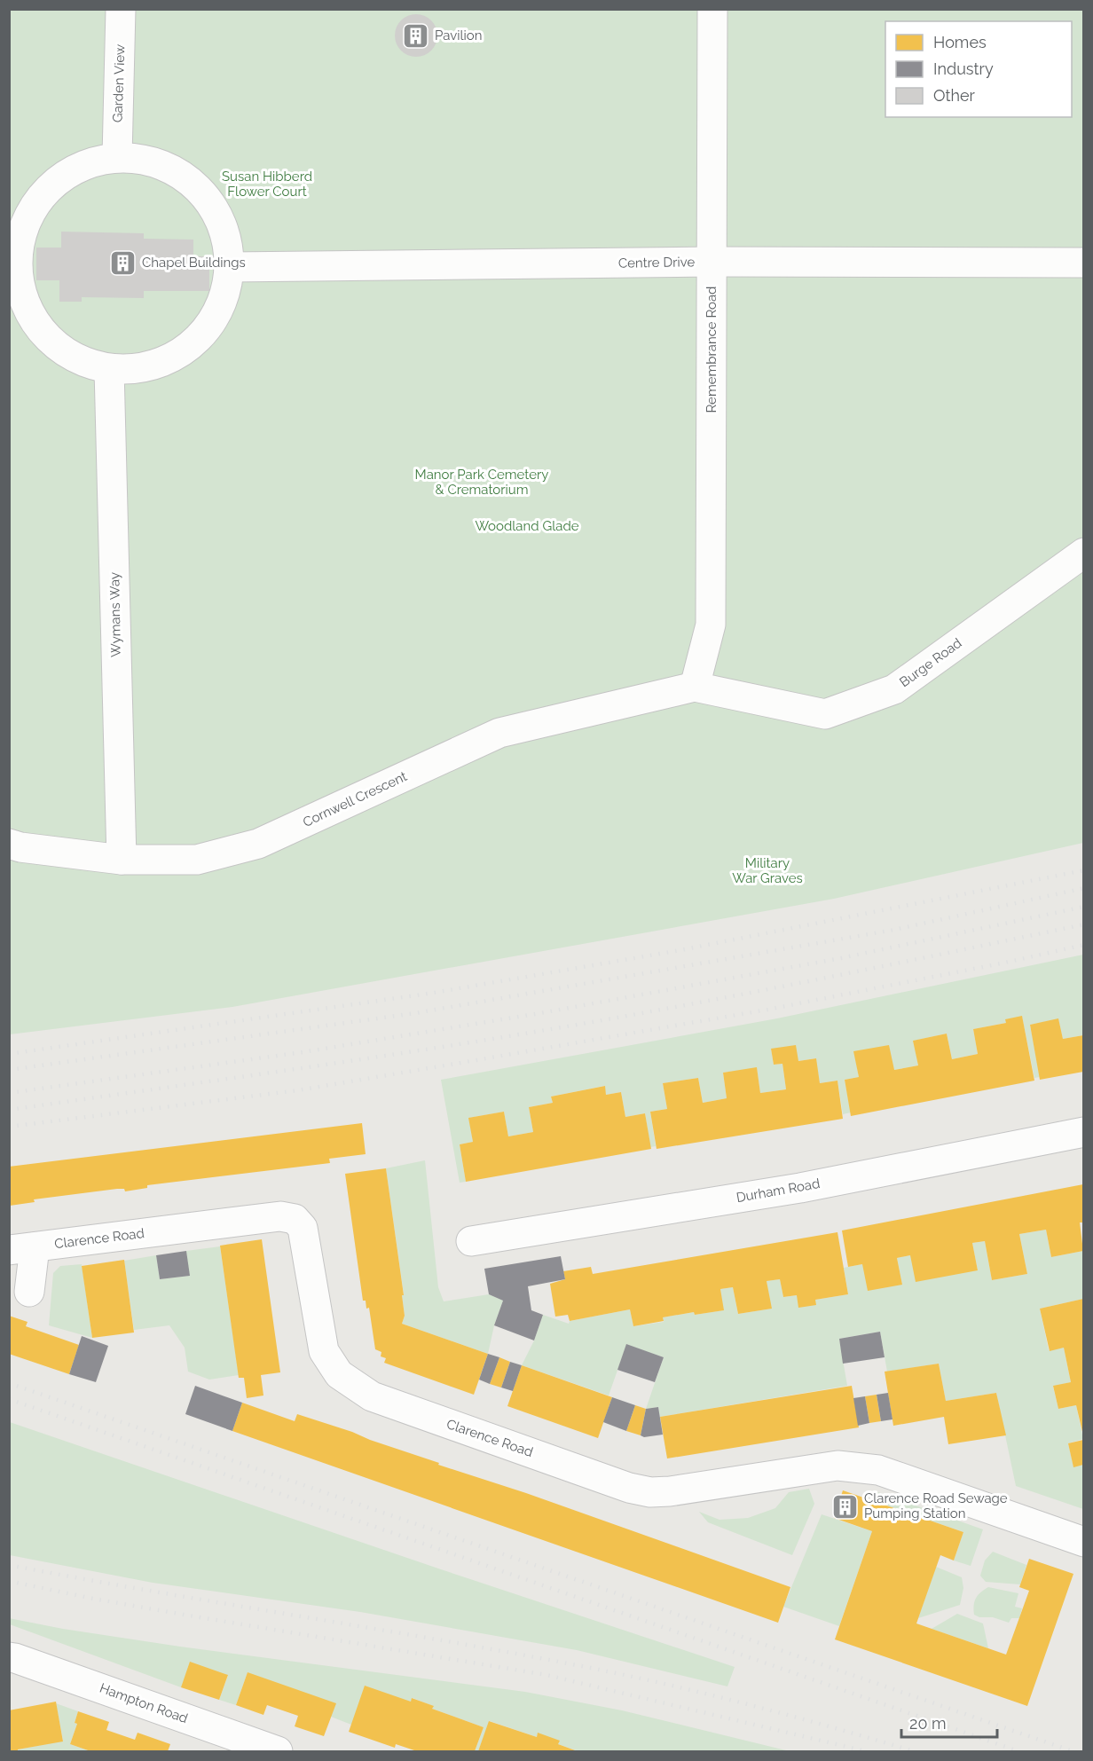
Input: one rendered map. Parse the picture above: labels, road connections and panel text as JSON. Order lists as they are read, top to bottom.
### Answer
{
  "streets": {
    "street": [
      "Garden View",
      "Centre Drive",
      "Remembrance Road",
      "Wymans Way",
      "Burge Road",
      "Cornwell Crescent",
      "Durham Road",
      "Clarence Road",
      "Hampton Road"
    ]
  },
  "crossings": [
    ["Centre Drive", "Remembrance Road"],
    ["Remembrance Road", "Burge Road"],
    ["Remembrance Road", "Cornwell Crescent"],
    ["Wymans Way", "Cornwell Crescent"],
    ["Burge Road", "Cornwell Crescent"]
  ],
  "parks": [
    "Susan Hibberd Flower Court",
    "Manor Park Cemetery & Crematorium",
    "Woodland Glade",
    "Military War Graves"
  ],
  "places": {
    "building": ["Pavilion", "Chapel Buildings", "Clarence Road Sewage Pumping Station"]
  },
  "legend": ["Homes", "Industry", "Other"],
  "scale_bar": "20 m"
}
